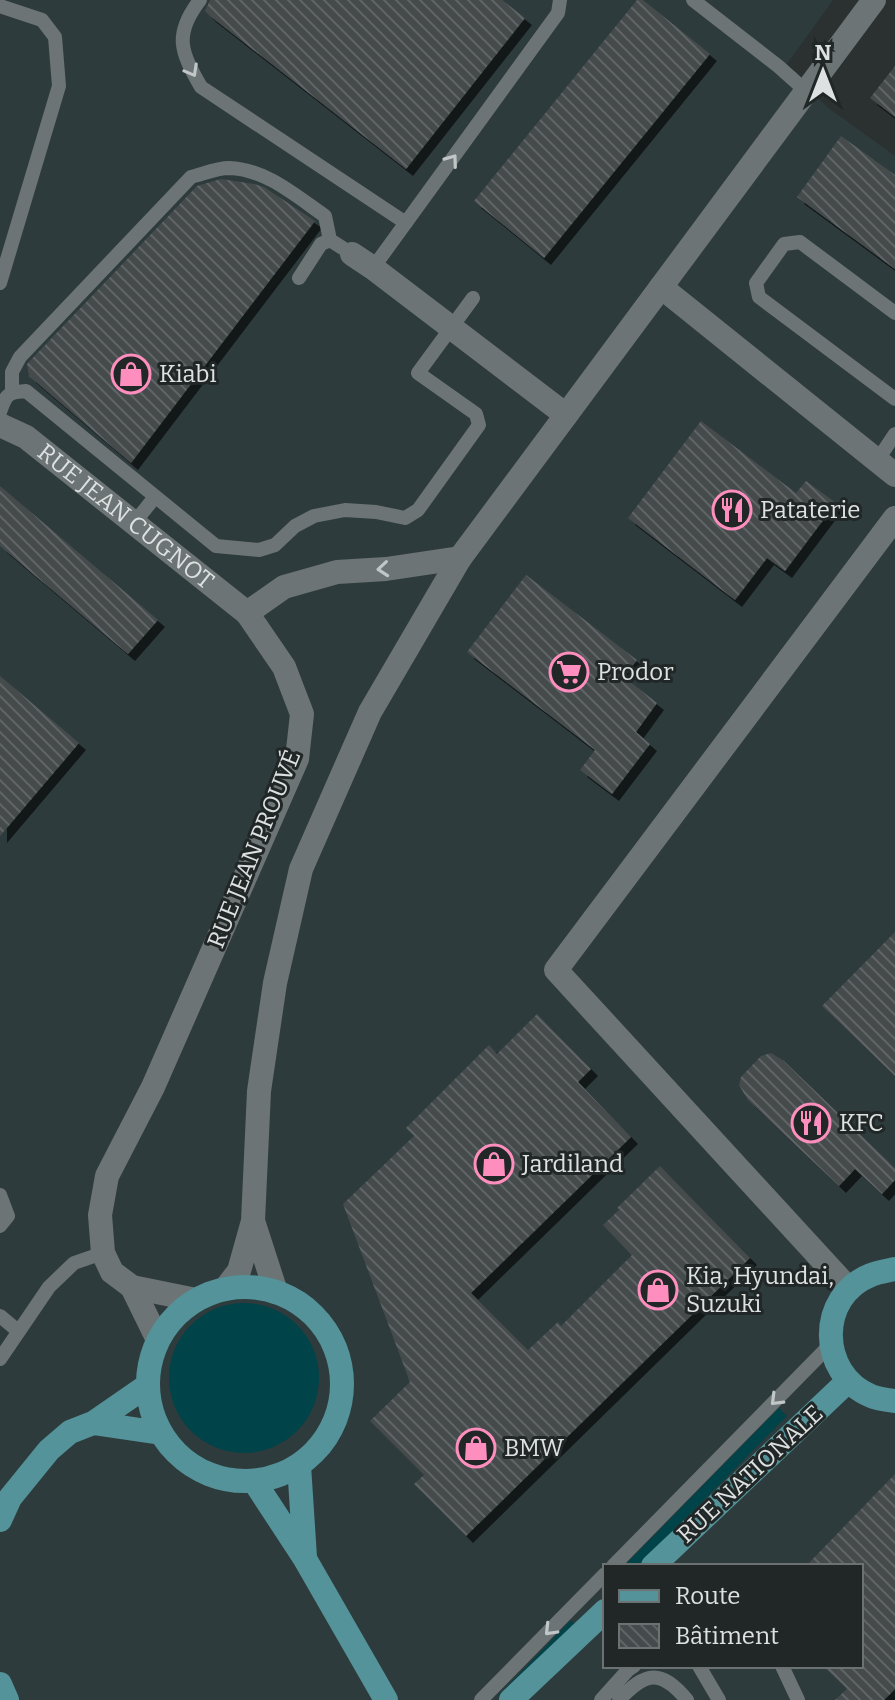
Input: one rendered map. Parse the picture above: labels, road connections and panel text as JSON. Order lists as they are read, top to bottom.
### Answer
{
  "streets": {
    "main road": ["RUE NATIONALE"],
    "street": ["RUE JEAN CUGNOT", "RUE JEAN PROUVÉ"]
  },
  "crossings": [
    ["RUE JEAN CUGNOT", "RUE JEAN PROUVÉ"]
  ],
  "places": {
    "shop": [
      "Kiabi",
      "Jardiland",
      "Kia, Hyundai, Suzuki",
      "BMW"
    ],
    "restaurant": ["Pataterie", "KFC"],
    "supermarket": ["Prodor"]
  },
  "legend": ["Route", "Bâtiment"],
  "north": "top"
}
